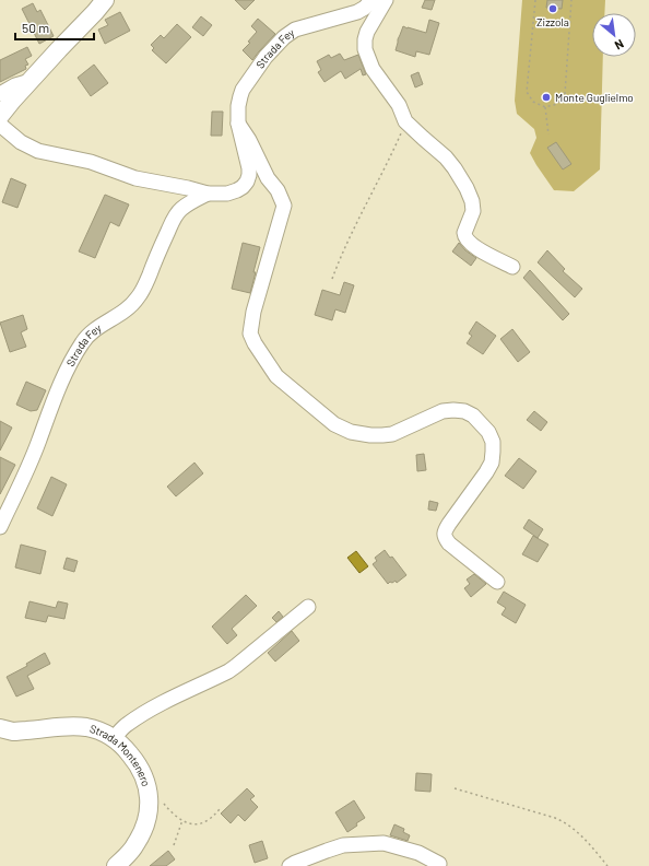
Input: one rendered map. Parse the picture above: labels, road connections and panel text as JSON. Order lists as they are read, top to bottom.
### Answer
{
  "streets": {
    "main road": ["Strada Montenero"],
    "street": ["Strada Fey"]
  },
  "places": ["Zizzola", "Monte Guglielmo"],
  "scale_bar": "50 m",
  "north": "bottom right"
}
